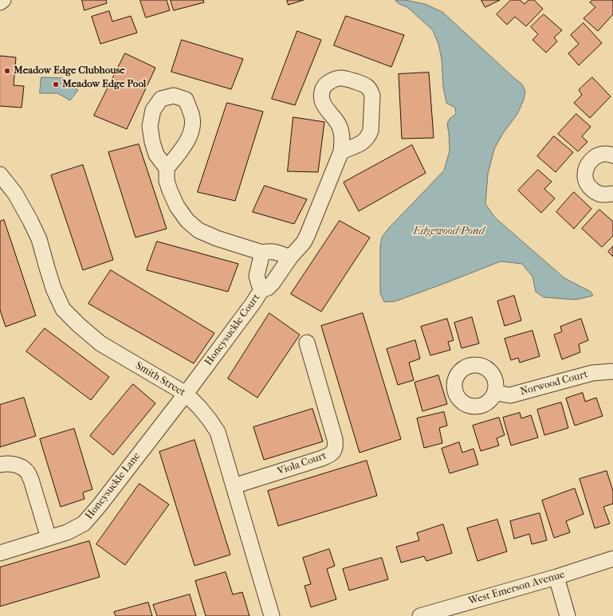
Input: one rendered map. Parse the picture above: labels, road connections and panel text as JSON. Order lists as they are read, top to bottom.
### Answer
{
  "streets": {
    "street": [
      "Honeysuckle Court",
      "Smith Street",
      "Norwood Court",
      "Viola Court",
      "Honeysuckle Lane",
      "West Emerson Avenue"
    ]
  },
  "crossings": [
    ["Honeysuckle Court", "Smith Street"],
    ["Honeysuckle Court", "Honeysuckle Lane"],
    ["Smith Street", "Viola Court"],
    ["Smith Street", "Honeysuckle Lane"]
  ],
  "water": ["Edgewood Pond"],
  "places": ["Meadow Edge Clubhouse", "Meadow Edge Pool"]
}
